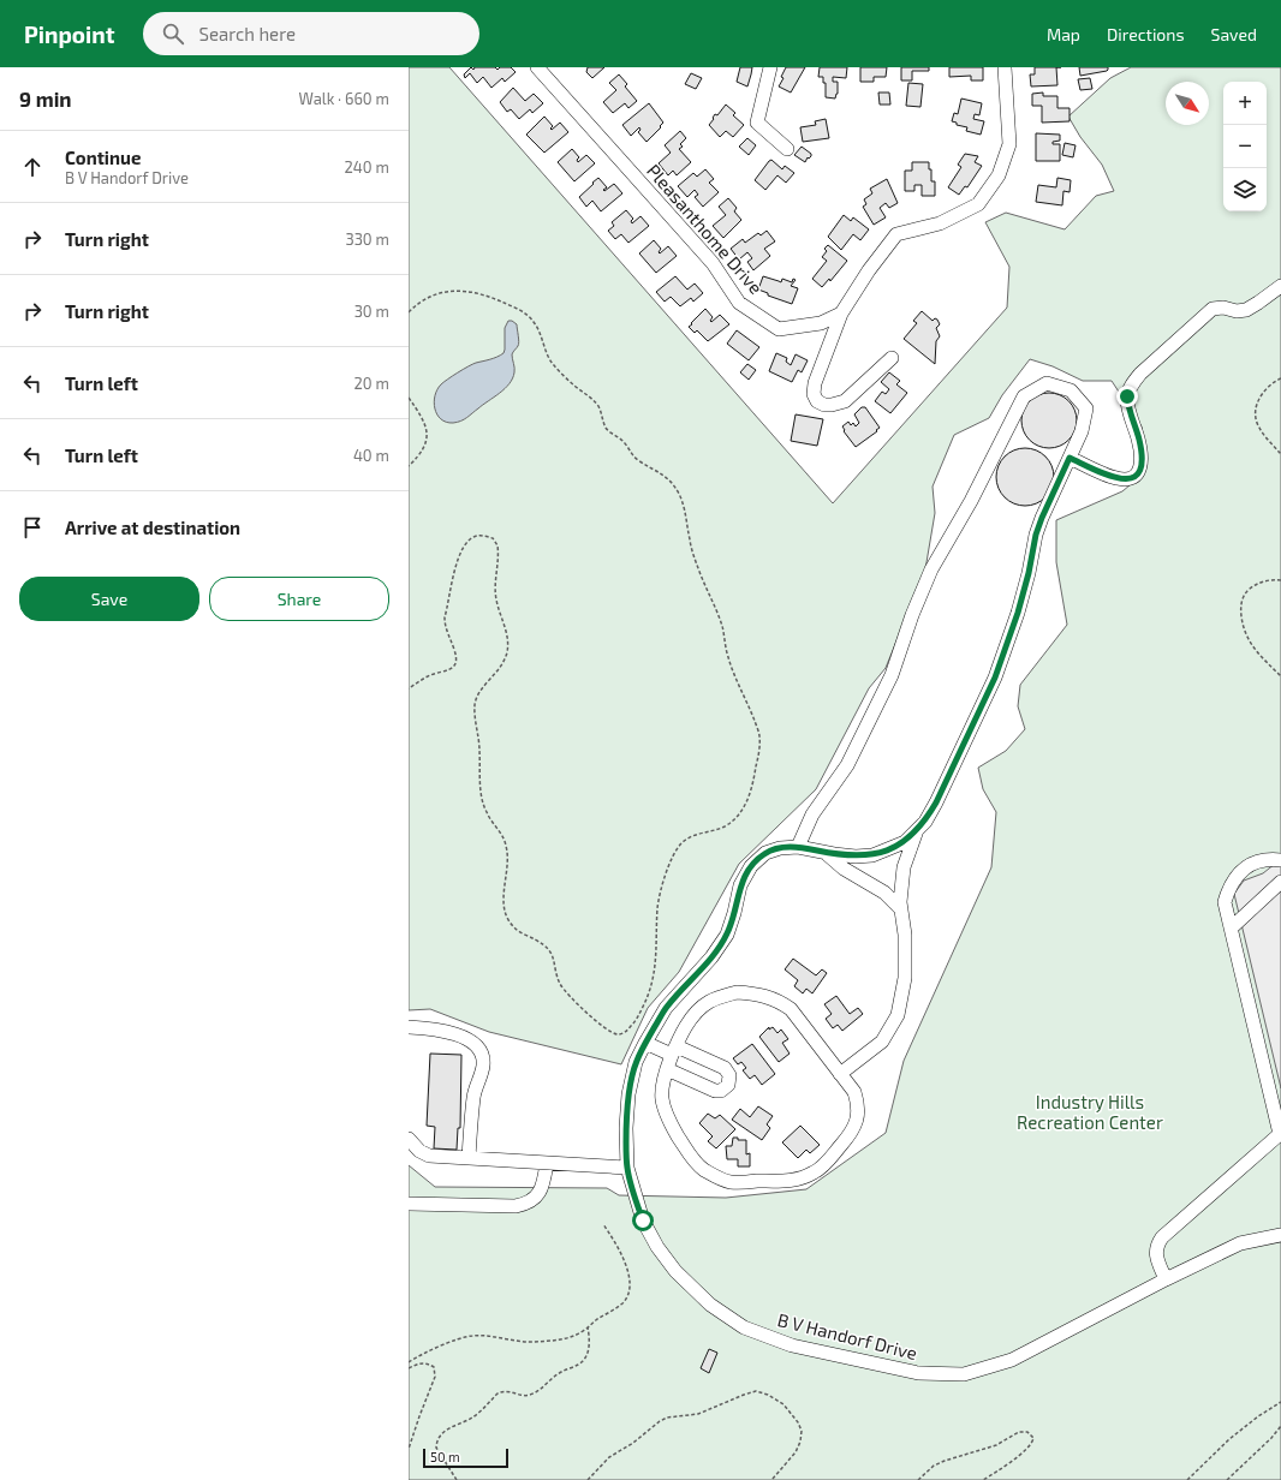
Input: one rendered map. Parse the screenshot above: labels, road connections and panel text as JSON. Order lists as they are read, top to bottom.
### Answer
{
  "streets": {
    "street": ["Pleasanthome Drive", "B V Handorf Drive"]
  },
  "parks": ["Industry Hills Recreation Center"],
  "scale_bar": "50 m",
  "north": "bottom right",
  "page": {
    "header": "Pinpoint",
    "search": "Search here",
    "nav": ["Map", "Directions", "Saved"],
    "heading": ["9 min", "Walk · 660 m"],
    "map_buttons": ["+", "−"],
    "list": [
      ["Continue", "B V Handorf Drive", "240 m"],
      ["Turn right", "330 m"],
      ["Turn right", "30 m"],
      ["Turn left", "20 m"],
      ["Turn left", "40 m"],
      "Arrive at destination"
    ],
    "buttons": ["Save", "Share"],
    "scale": "50 m"
  }
}
